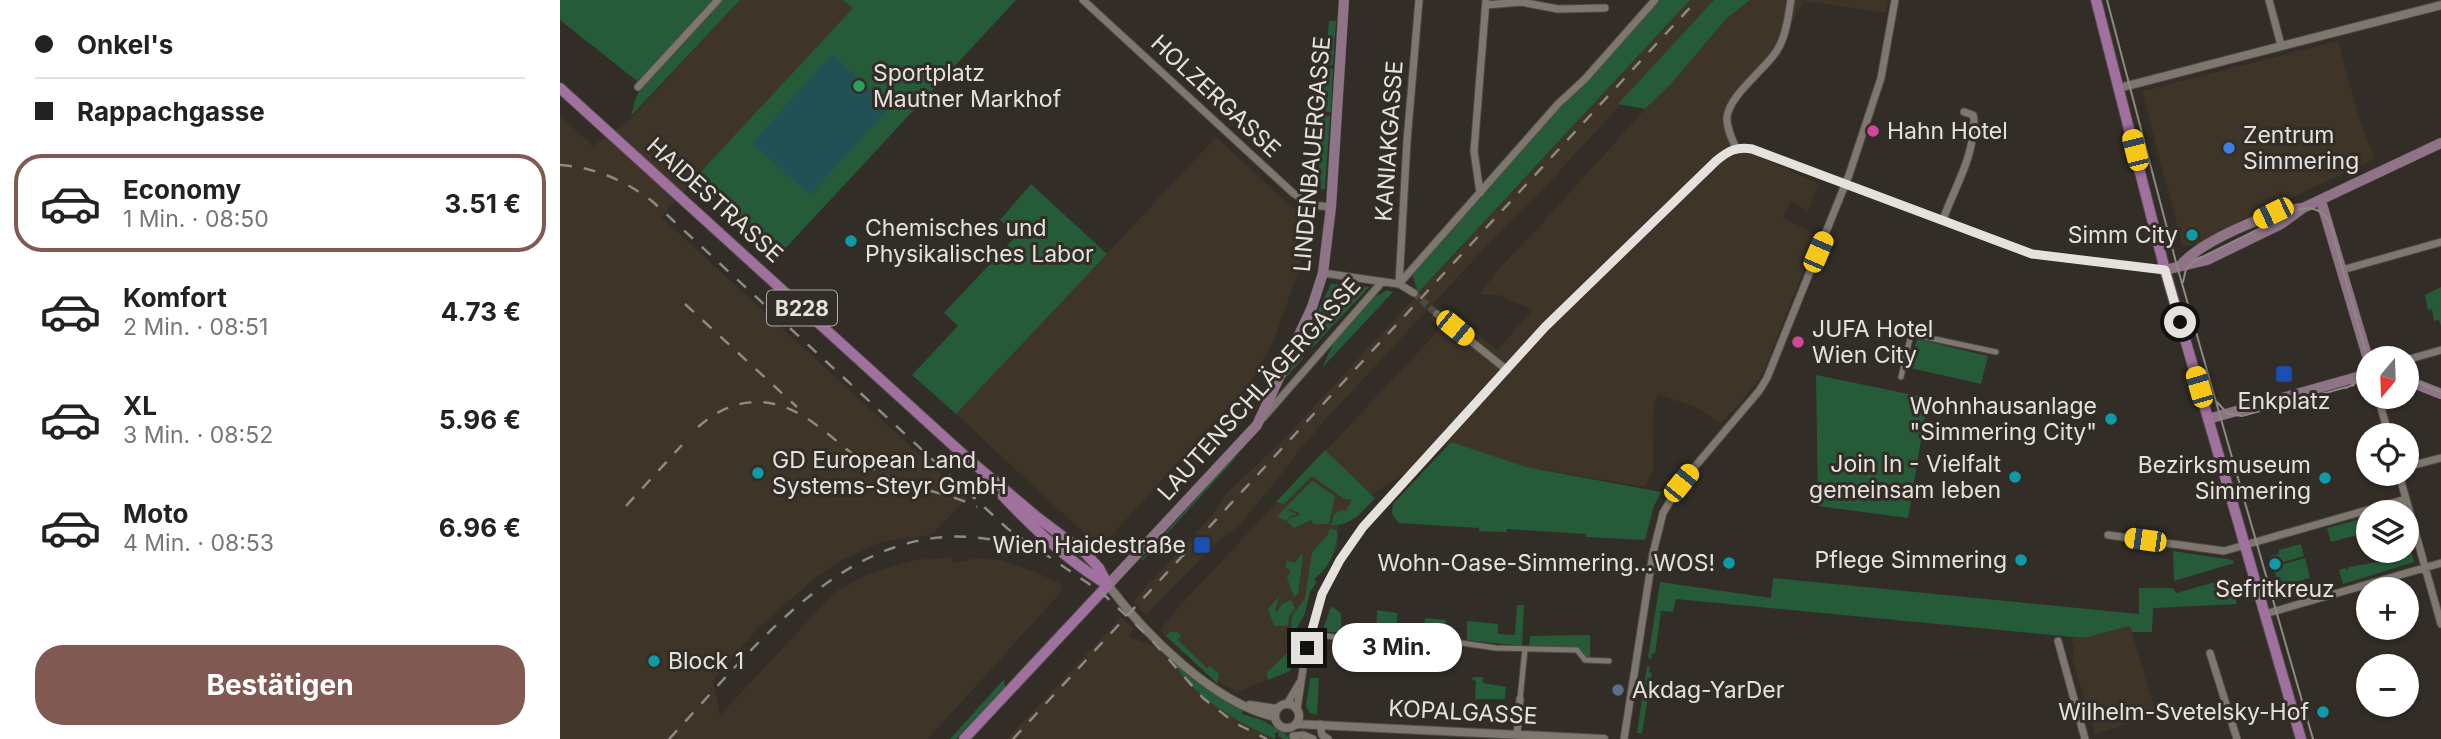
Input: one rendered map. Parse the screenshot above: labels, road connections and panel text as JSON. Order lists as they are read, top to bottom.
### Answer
{
  "streets": {
    "main road": [
      "LINDENBAUERGASSE",
      "HAIDESTRASSE",
      "B228",
      "LAUTENSCHLÄGERGASSE"
    ],
    "street": ["HOLZERGASSE", "KANIAKGASSE", "KOPALGASSE"]
  },
  "crossings": [
    ["HOLZERGASSE", "LINDENBAUERGASSE"],
    ["KANIAKGASSE", "LAUTENSCHLÄGERGASSE"],
    ["LINDENBAUERGASSE", "LAUTENSCHLÄGERGASSE"],
    ["HAIDESTRASSE", "LAUTENSCHLÄGERGASSE"],
    ["HAIDESTRASSE", "KOPALGASSE"]
  ],
  "places": {
    "other": [
      "Sportplatz Mautner Markhof",
      "Hahn Hotel",
      "Zentrum Simmering",
      "Simm City",
      "Chemisches und Physikalisches Labor",
      "JUFA Hotel Wien City",
      "Wohnhausanlage \"Simmering City\"",
      "GD European Land Systems-Steyr GmbH",
      "Join In - Vielfalt gemeinsam leben",
      "Bezirksmuseum Simmering",
      "Pflege Simmering",
      "Wohn-Oase-Simmering...WOS!",
      "Sefritkreuz",
      "Block 1",
      "Akdag-YarDer",
      "Wilhelm-Svetelsky-Hof"
    ],
    "transit": ["Enkplatz", "Wien Haidestraße"]
  },
  "north": "bottom",
  "page": {
    "banner": ["Onkel's", "Rappachgasse"],
    "list": [
      {
        "name": "Economy",
        "note": "1 Min. · 08:50",
        "value": "3.51 €"
      },
      {
        "name": "Komfort",
        "note": "2 Min. · 08:51",
        "value": "4.73 €"
      },
      {
        "name": "XL",
        "note": "3 Min. · 08:52",
        "value": "5.96 €"
      },
      {
        "name": "Moto",
        "note": "4 Min. · 08:53",
        "value": "6.96 €"
      }
    ],
    "map_buttons": ["+", "−"],
    "bubble": "3 Min.",
    "buttons": "Bestätigen"
  }
}
